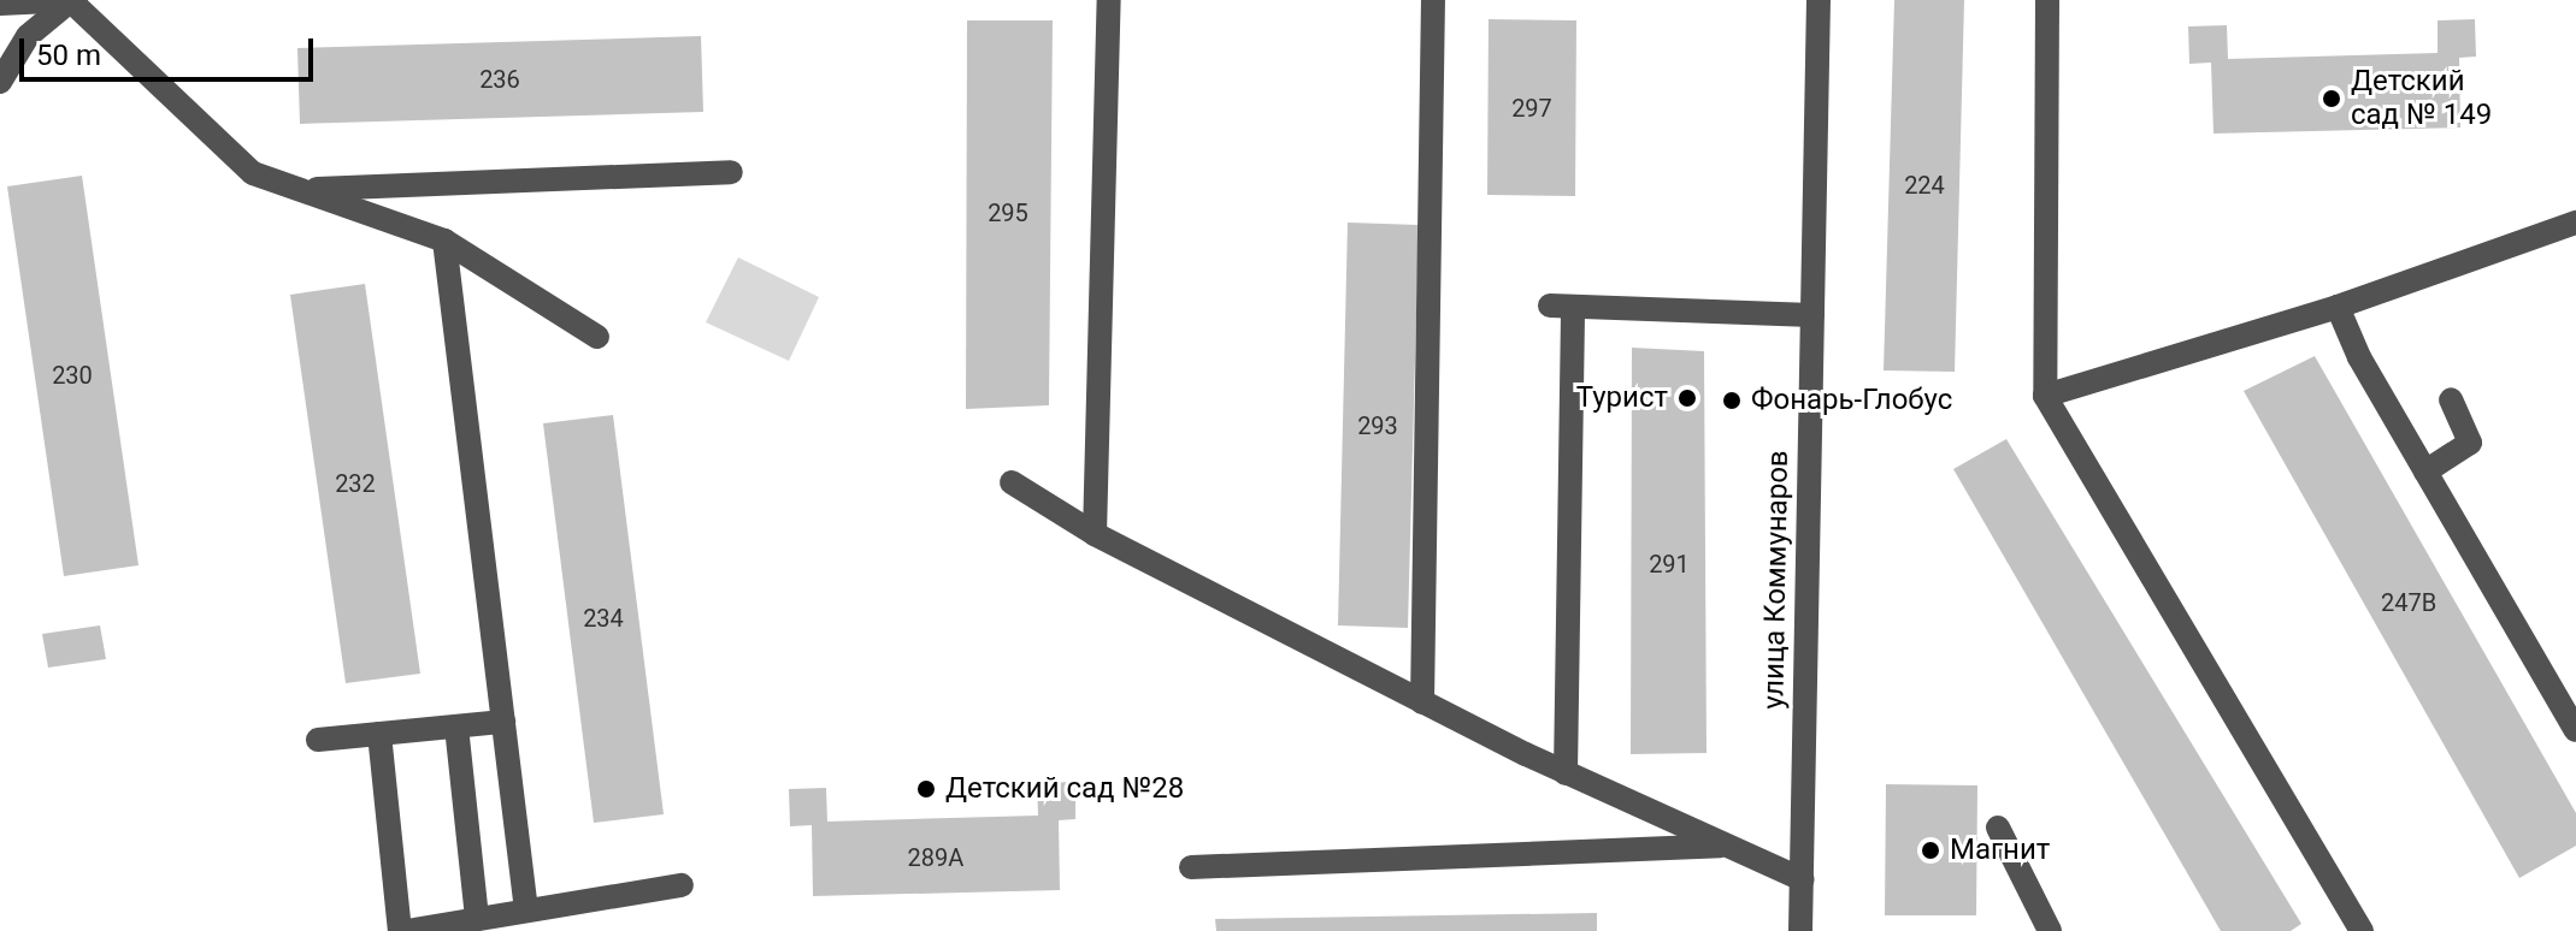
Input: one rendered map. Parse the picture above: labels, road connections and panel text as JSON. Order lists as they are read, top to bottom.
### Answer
{
  "streets": {
    "street": ["улица Коммунаров"]
  },
  "places": [
    "Детский сад № 149",
    "Турист",
    "Фонарь-Глобус",
    "Детский сад №28",
    "Магнит"
  ],
  "house_numbers": [
    "236",
    "297",
    "224",
    "295",
    "230",
    "293",
    "232",
    "291",
    "247В",
    "234",
    "289А"
  ],
  "scale_bar": "50 m"
}
